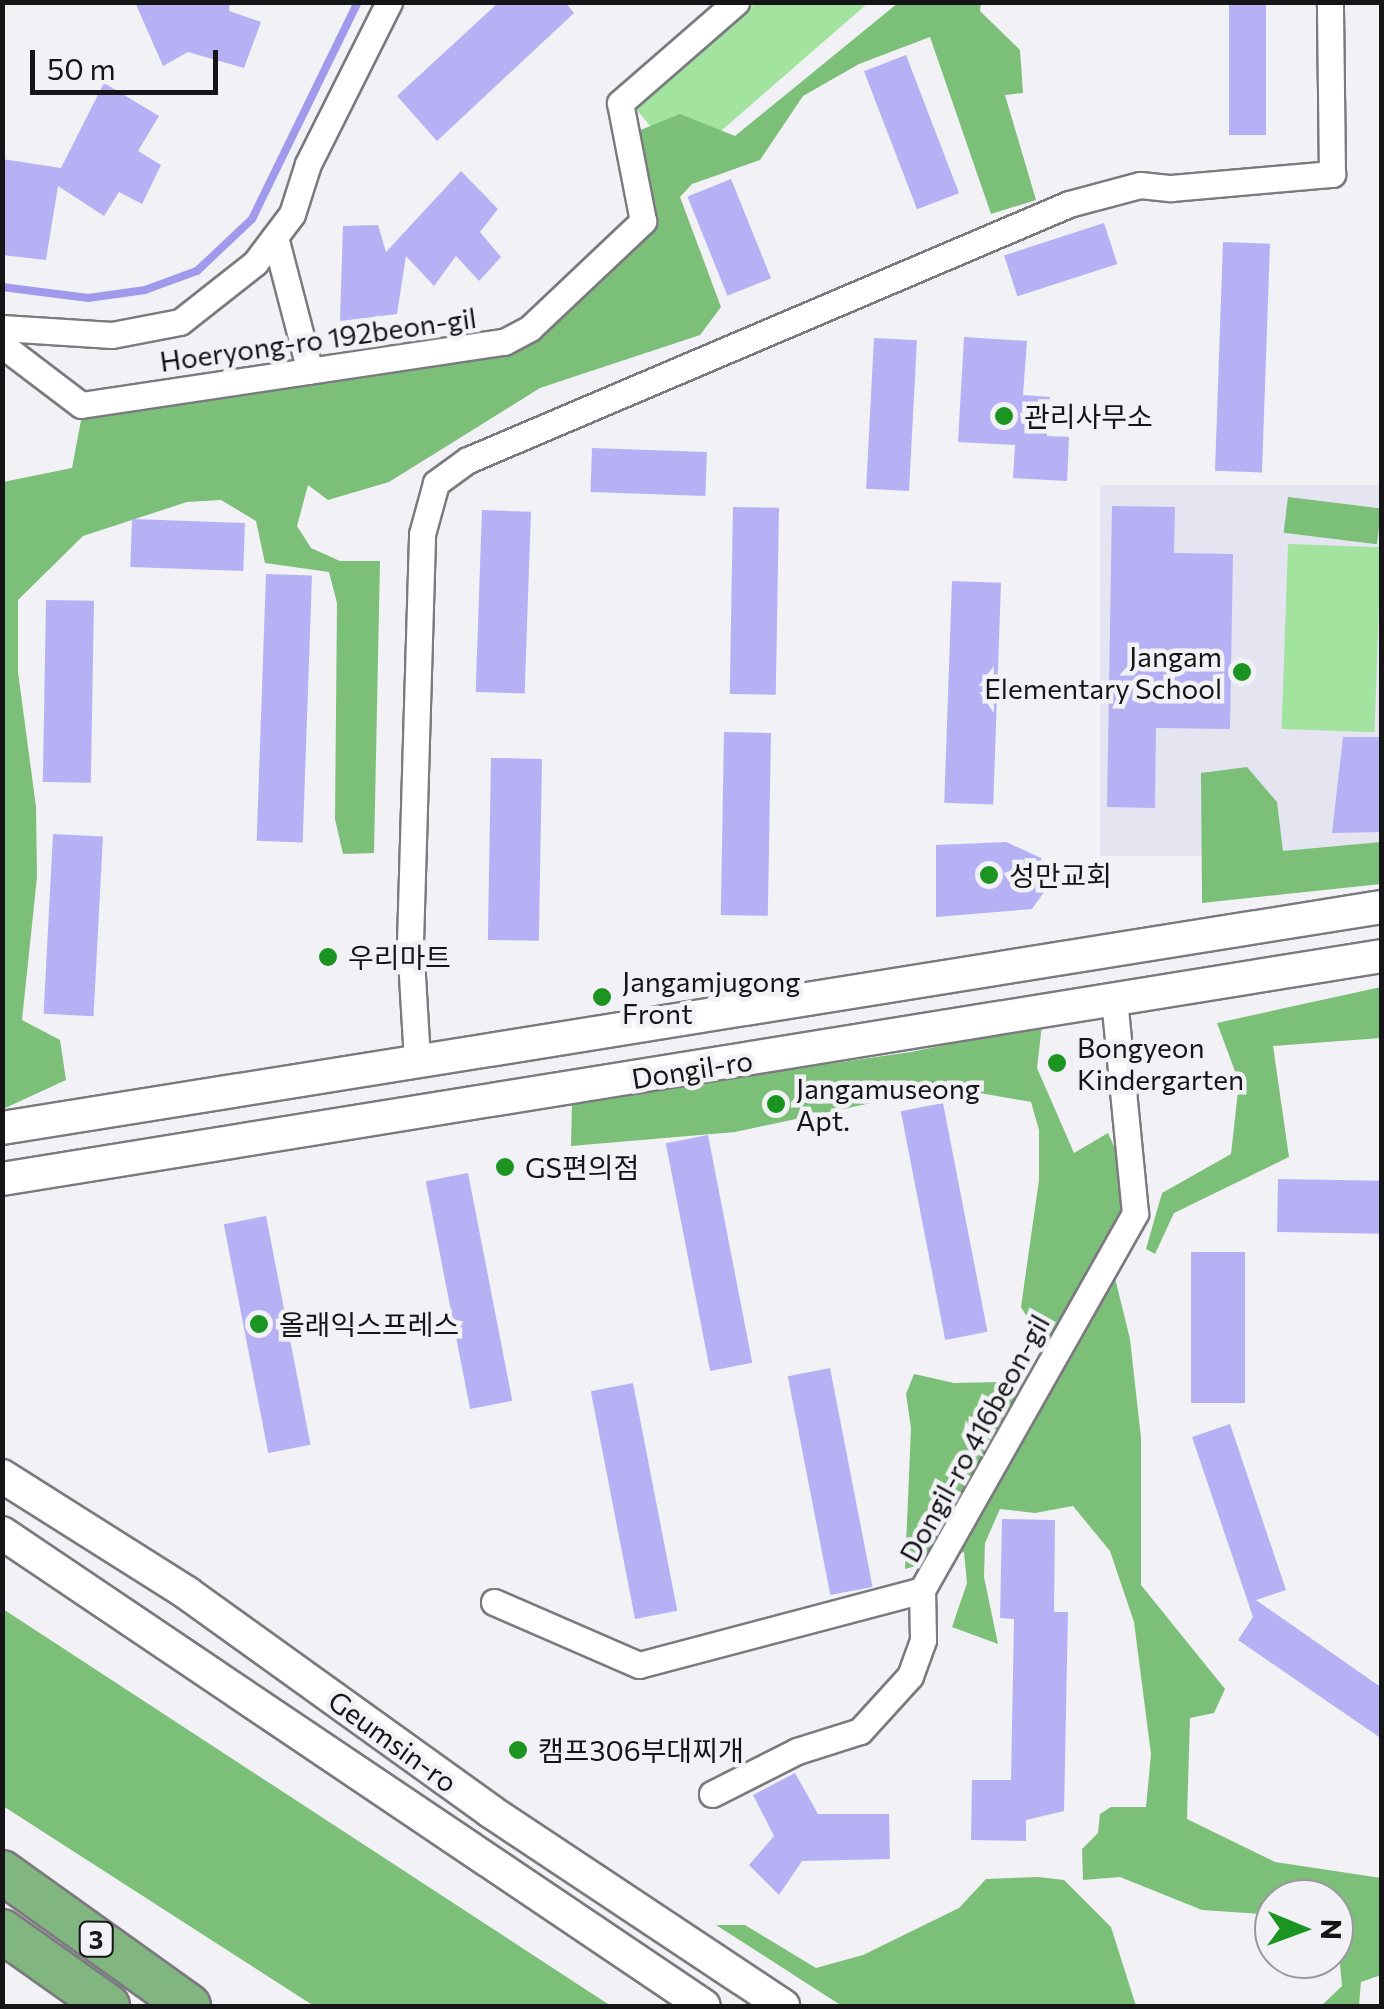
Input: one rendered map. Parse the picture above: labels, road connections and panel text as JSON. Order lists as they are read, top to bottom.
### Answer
{
  "streets": {
    "highway": ["3"],
    "street": [
      "Hoeryong-ro 192beon-gil",
      "Dongil-ro",
      "Dongil-ro 416beon-gil",
      "Geumsin-ro"
    ]
  },
  "crossings": [
    ["Dongil-ro", "Dongil-ro 416beon-gil"]
  ],
  "places": [
    "관리사무소",
    "Jangam Elementary School",
    "성만교회",
    "우리마트",
    "Jangamjugong Front",
    "Bongyeon Kindergarten",
    "Jangamuseong Apt.",
    "GS편의점",
    "올래익스프레스",
    "캠프306부대찌개"
  ],
  "scale_bar": "50 m",
  "north": "right"
}
